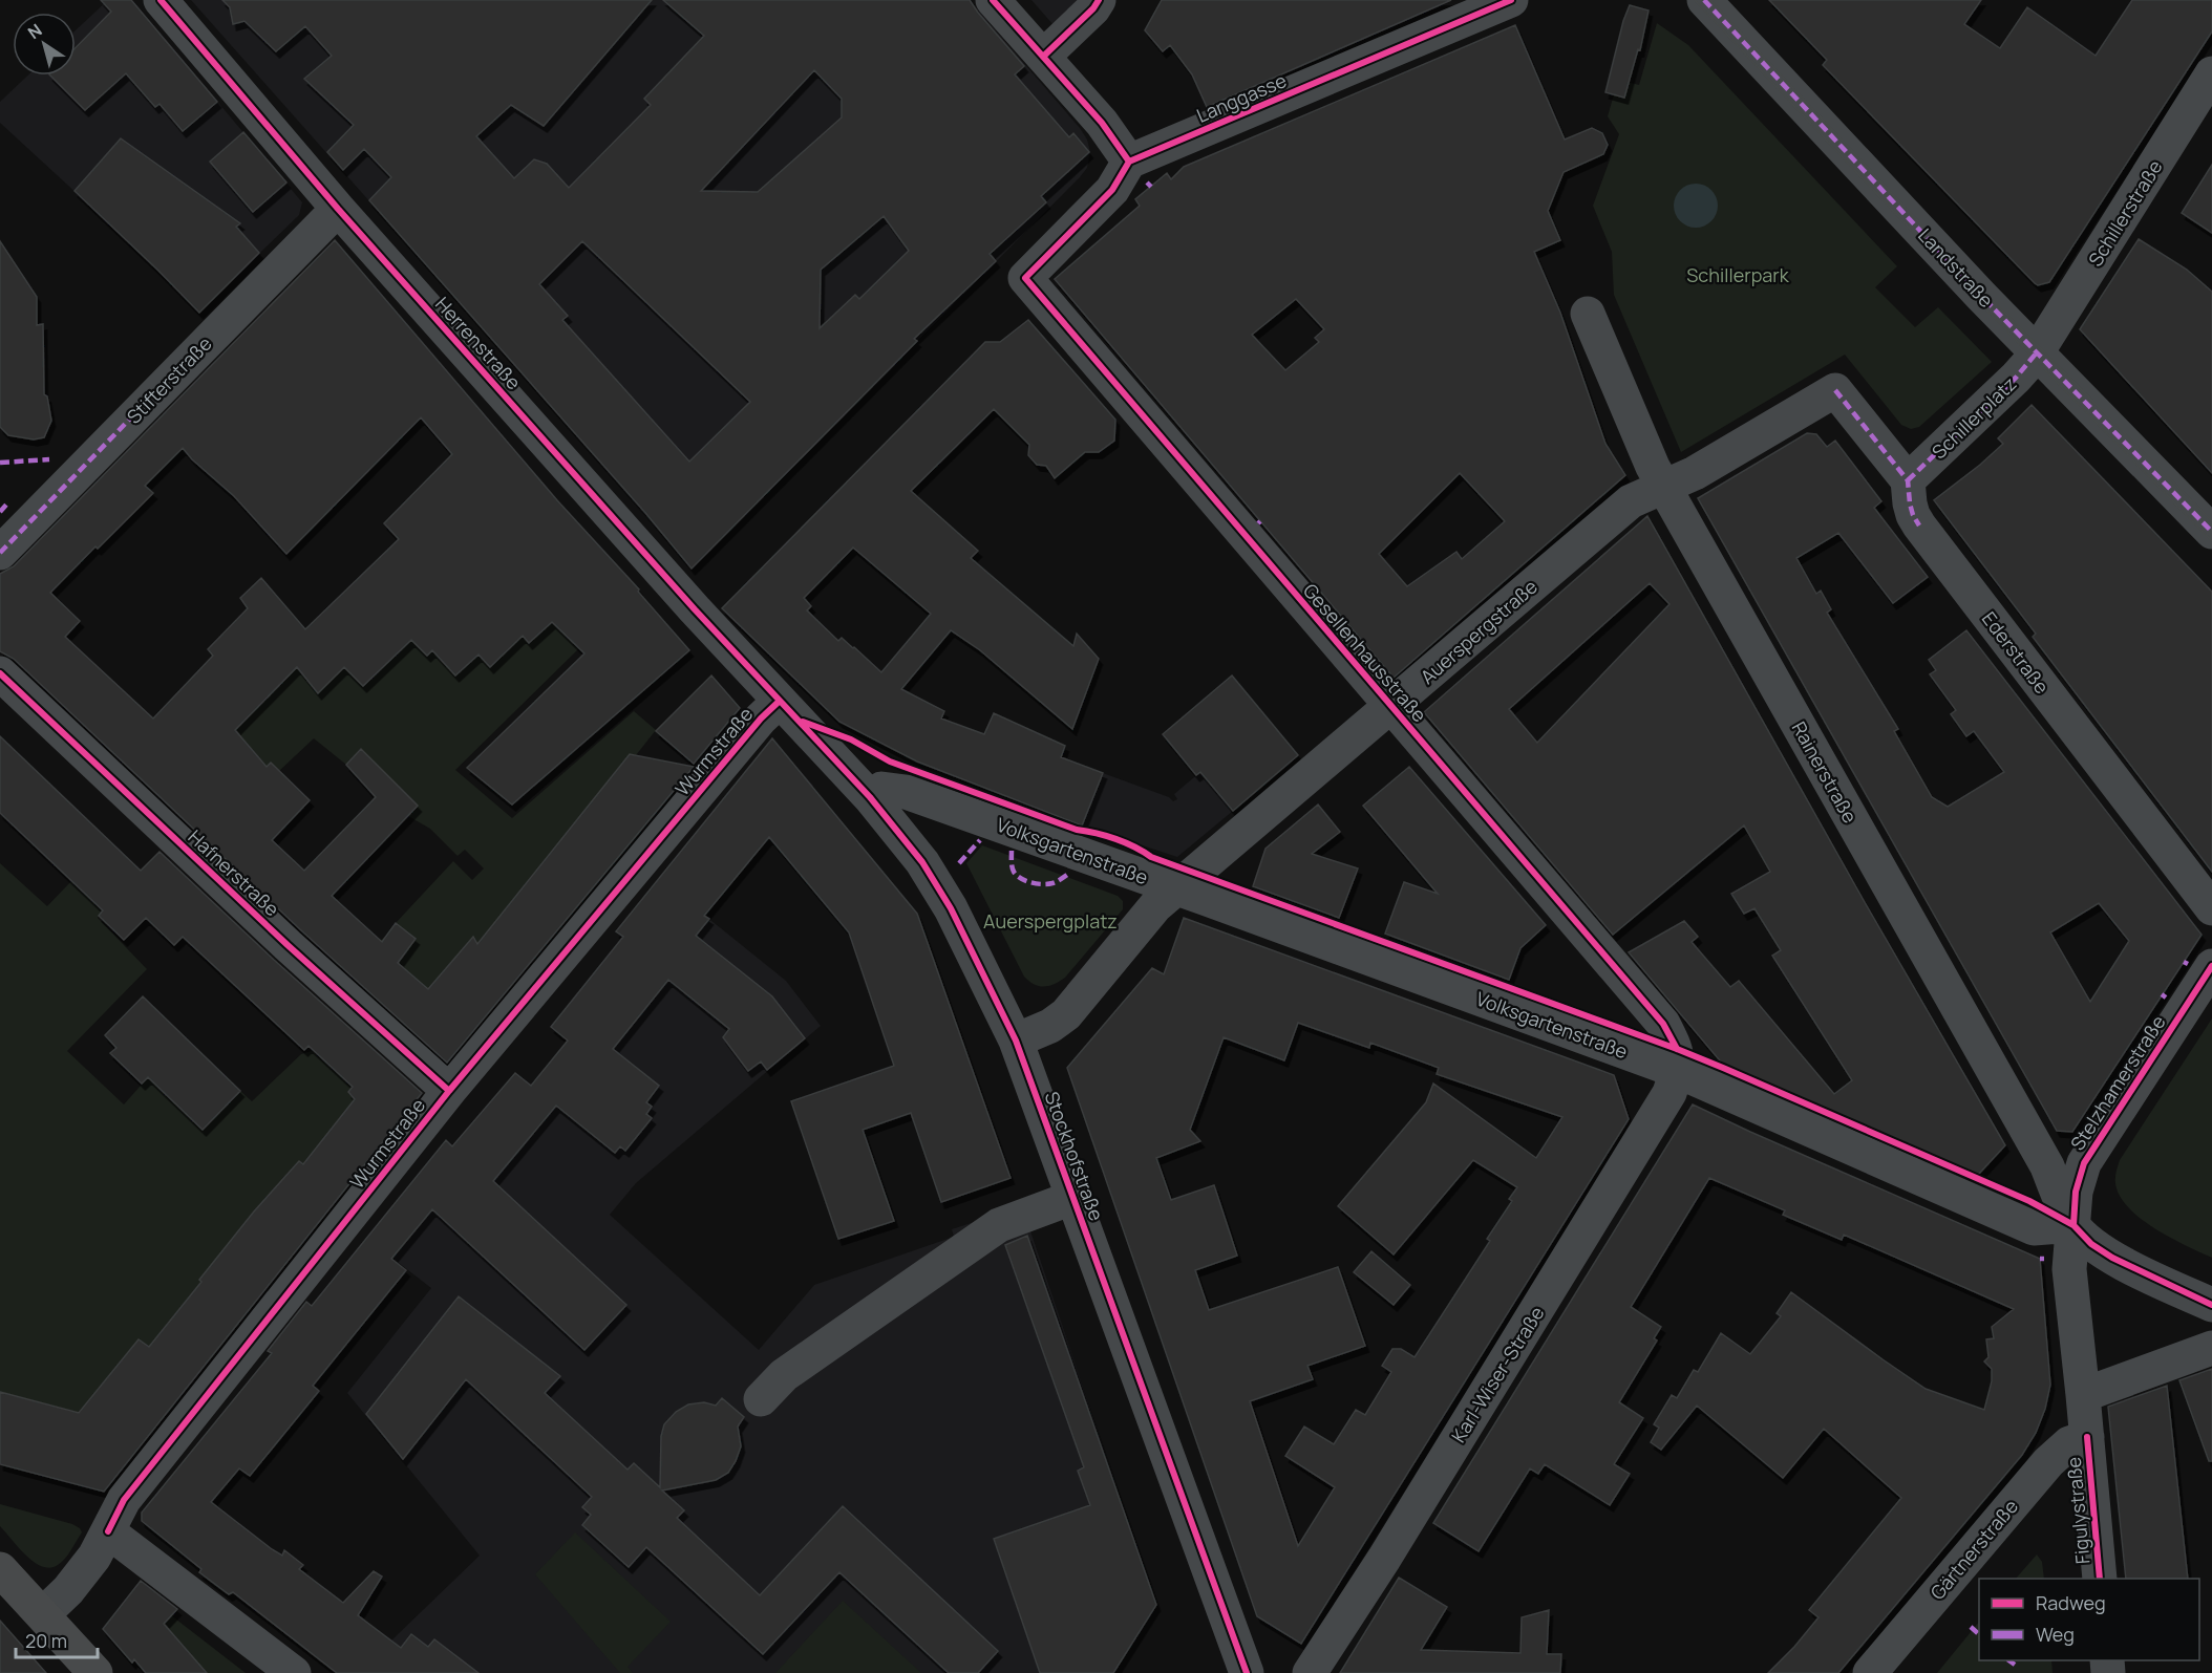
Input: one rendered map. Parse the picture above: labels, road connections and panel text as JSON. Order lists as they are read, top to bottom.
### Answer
{
  "streets": {
    "street": [
      "Langgasse",
      "Schillerstraße",
      "Landstraße",
      "Herrenstraße",
      "Stifterstraße",
      "Schillerplatz",
      "Auerspergstraße",
      "Gesellenhausstraße",
      "Ederstraße",
      "Wurmstraße",
      "Rainerstraße",
      "Volksgartenstraße",
      "Hafnerstraße",
      "Stelzhamerstraße",
      "Stockhofstraße",
      "Karl-Wiser-Straße",
      "Figulystraße",
      "Gärtnerstraße"
    ]
  },
  "crossings": [
    ["Langgasse", "Gesellenhausstraße"],
    ["Schillerstraße", "Landstraße"],
    ["Schillerstraße", "Schillerplatz"],
    ["Landstraße", "Schillerplatz"],
    ["Herrenstraße", "Stifterstraße"],
    ["Herrenstraße", "Wurmstraße"],
    ["Herrenstraße", "Stockhofstraße"],
    ["Schillerplatz", "Auerspergstraße"],
    ["Schillerplatz", "Ederstraße"],
    ["Auerspergstraße", "Gesellenhausstraße"],
    ["Auerspergstraße", "Ederstraße"],
    ["Auerspergstraße", "Rainerstraße"],
    ["Auerspergstraße", "Volksgartenstraße"],
    ["Auerspergstraße", "Stockhofstraße"],
    ["Gesellenhausstraße", "Volksgartenstraße"],
    ["Gesellenhausstraße", "Karl-Wiser-Straße"],
    ["Wurmstraße", "Hafnerstraße"],
    ["Wurmstraße", "Stockhofstraße"],
    ["Rainerstraße", "Volksgartenstraße"],
    ["Rainerstraße", "Stelzhamerstraße"],
    ["Volksgartenstraße", "Stelzhamerstraße"],
    ["Volksgartenstraße", "Stockhofstraße"],
    ["Volksgartenstraße", "Karl-Wiser-Straße"],
    ["Figulystraße", "Gärtnerstraße"]
  ],
  "parks": ["Schillerpark", "Auerspergplatz"],
  "legend": ["Radweg", "Weg"],
  "scale_bar": "20 m",
  "north": "top left"
}
